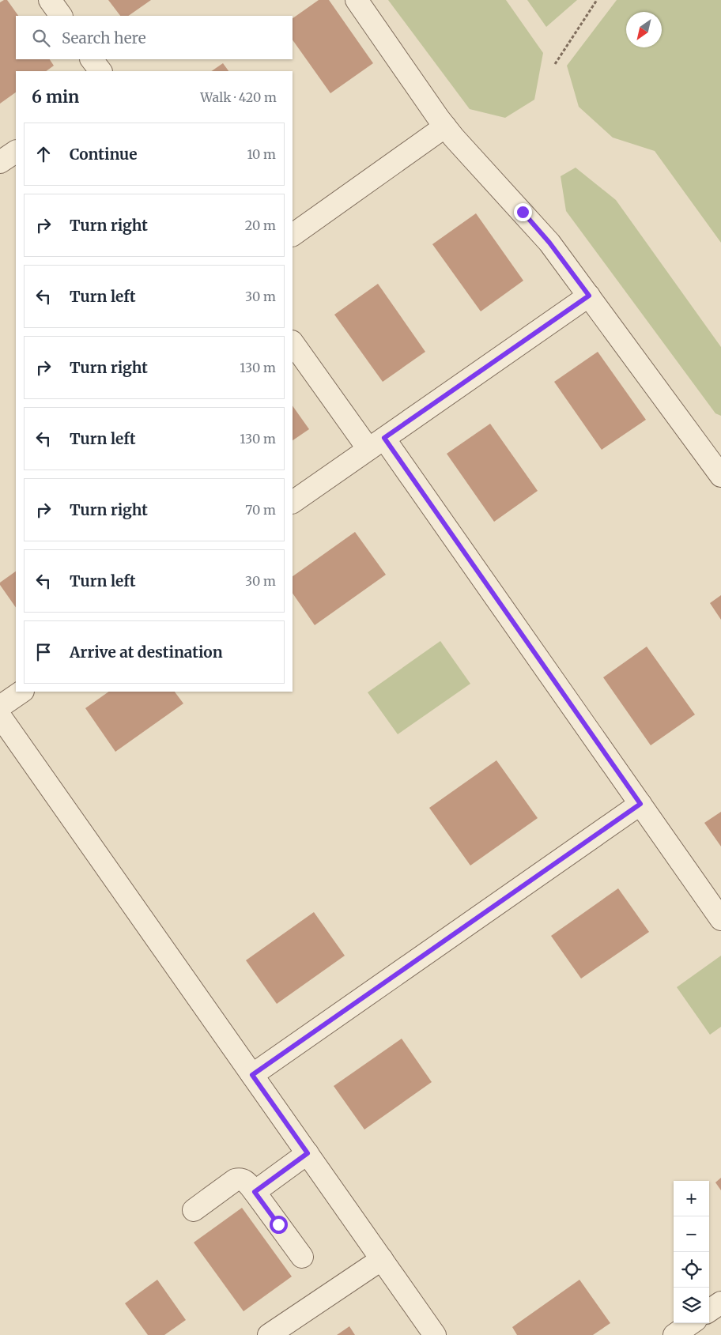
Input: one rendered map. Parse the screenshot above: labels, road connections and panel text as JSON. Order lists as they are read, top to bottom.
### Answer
{
  "north": "bottom left",
  "page": {
    "search": "Search here",
    "heading": ["6 min", "Walk · 420 m"],
    "list": [
      ["Continue", "10 m"],
      ["Turn right", "20 m"],
      ["Turn left", "30 m"],
      ["Turn right", "130 m"],
      ["Turn left", "130 m"],
      ["Turn right", "70 m"],
      ["Turn left", "30 m"],
      "Arrive at destination"
    ],
    "map_buttons": ["+", "−"]
  }
}
